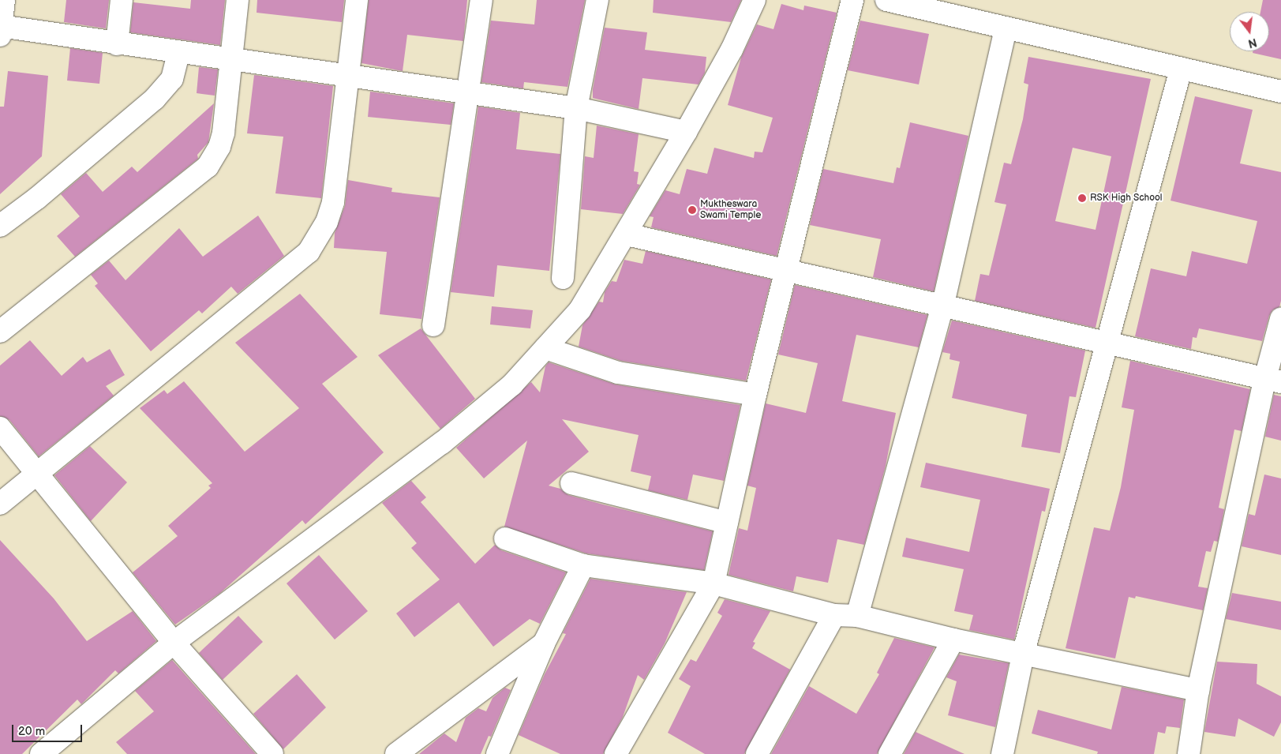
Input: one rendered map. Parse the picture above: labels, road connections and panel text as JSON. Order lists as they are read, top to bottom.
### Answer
{
  "places": ["RSK High School", "Muktheswara Swami Temple"],
  "scale_bar": "20 m",
  "north": "bottom"
}
